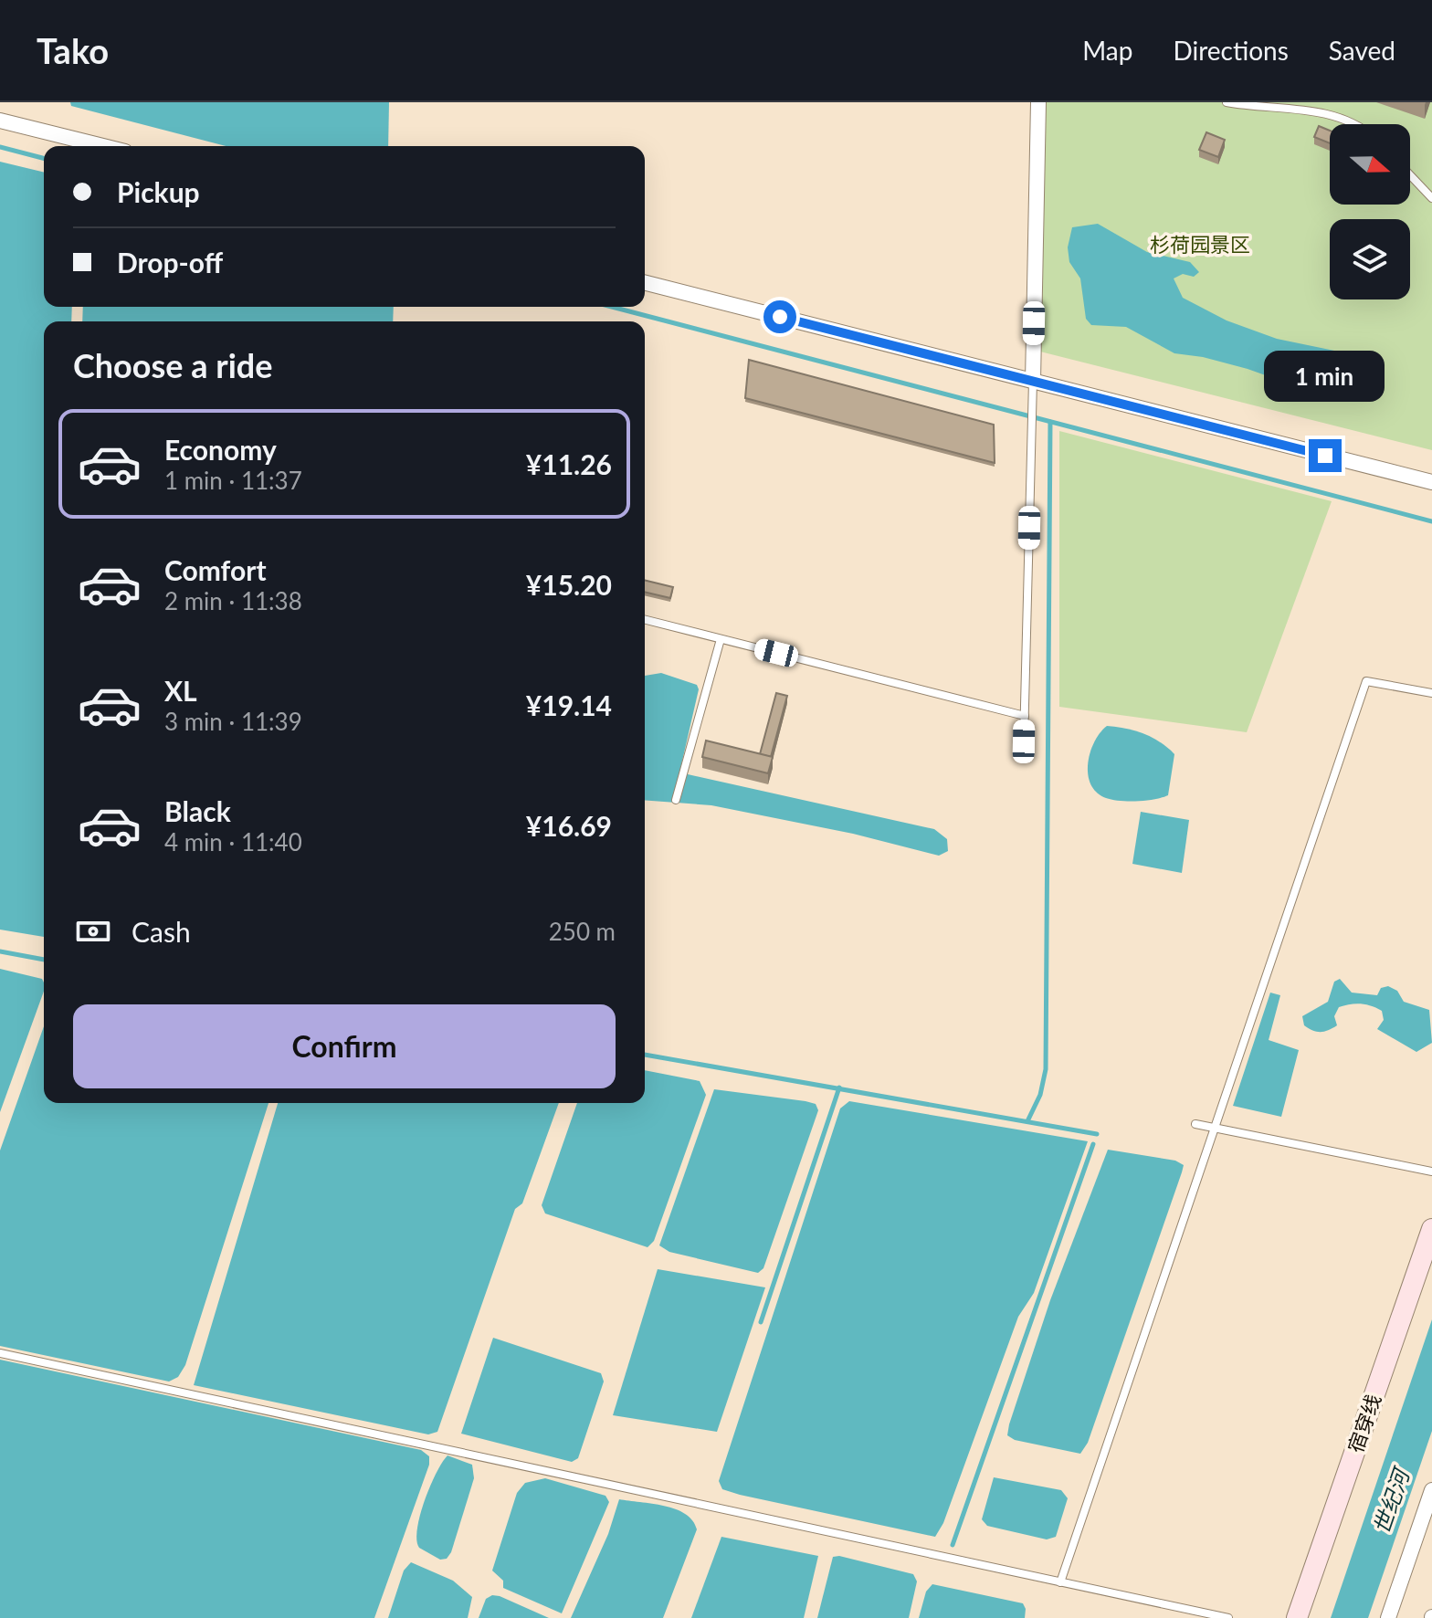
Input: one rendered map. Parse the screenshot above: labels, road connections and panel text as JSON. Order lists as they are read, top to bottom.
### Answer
{
  "streets": {
    "main road": ["宿穿线"]
  },
  "water": ["世纪河"],
  "parks": ["杉荷园景区"],
  "north": "right",
  "page": {
    "header": "Tako",
    "nav": ["Map", "Directions", "Saved"],
    "banner": ["Pickup", "Drop-off"],
    "heading": "Choose a ride",
    "bubble": "1 min",
    "list": [
      {
        "name": "Economy",
        "note": "1 min · 11:37",
        "value": "¥11.26"
      },
      {
        "name": "Comfort",
        "note": "2 min · 11:38",
        "value": "¥15.20"
      },
      {
        "name": "XL",
        "note": "3 min · 11:39",
        "value": "¥19.14"
      },
      {
        "name": "Black",
        "note": "4 min · 11:40",
        "value": "¥16.69"
      }
    ],
    "pay": ["Cash", "250 m"],
    "buttons": "Confirm"
  }
}
